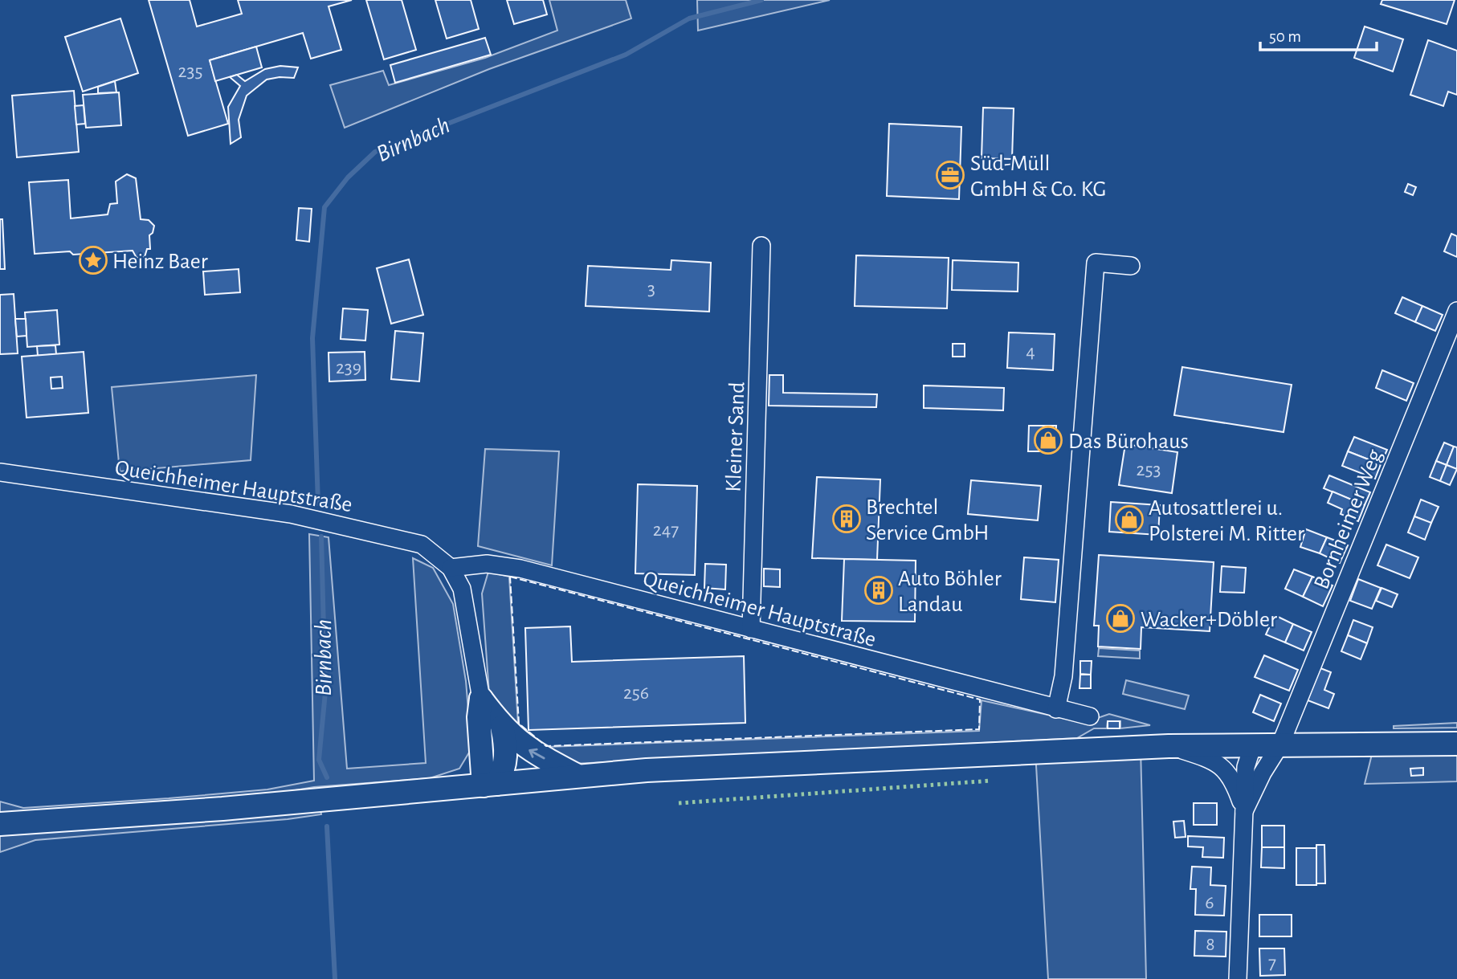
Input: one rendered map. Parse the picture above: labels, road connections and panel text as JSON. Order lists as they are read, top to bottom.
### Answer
{
  "streets": {
    "street": ["Kleiner Sand", "Queichheimer Hauptstraße", "Bornheimer Weg"]
  },
  "crossings": [
    ["Kleiner Sand", "Queichheimer Hauptstraße"]
  ],
  "water": ["Birnbach"],
  "places": {
    "office": ["Süd-Müll GmbH & Co. KG"],
    "place": ["Heinz Baer"],
    "shop": ["Das Bürohaus", "Autosattlerei u. Polsterei M. Ritter", "Wacker+Döbler"],
    "building": ["Brechtel Service GmbH", "Auto Böhler Landau"]
  },
  "house_numbers": [
    "235",
    "3",
    "4",
    "239",
    "253",
    "247",
    "256",
    "6",
    "8",
    "7"
  ],
  "scale_bar": "50 m"
}
